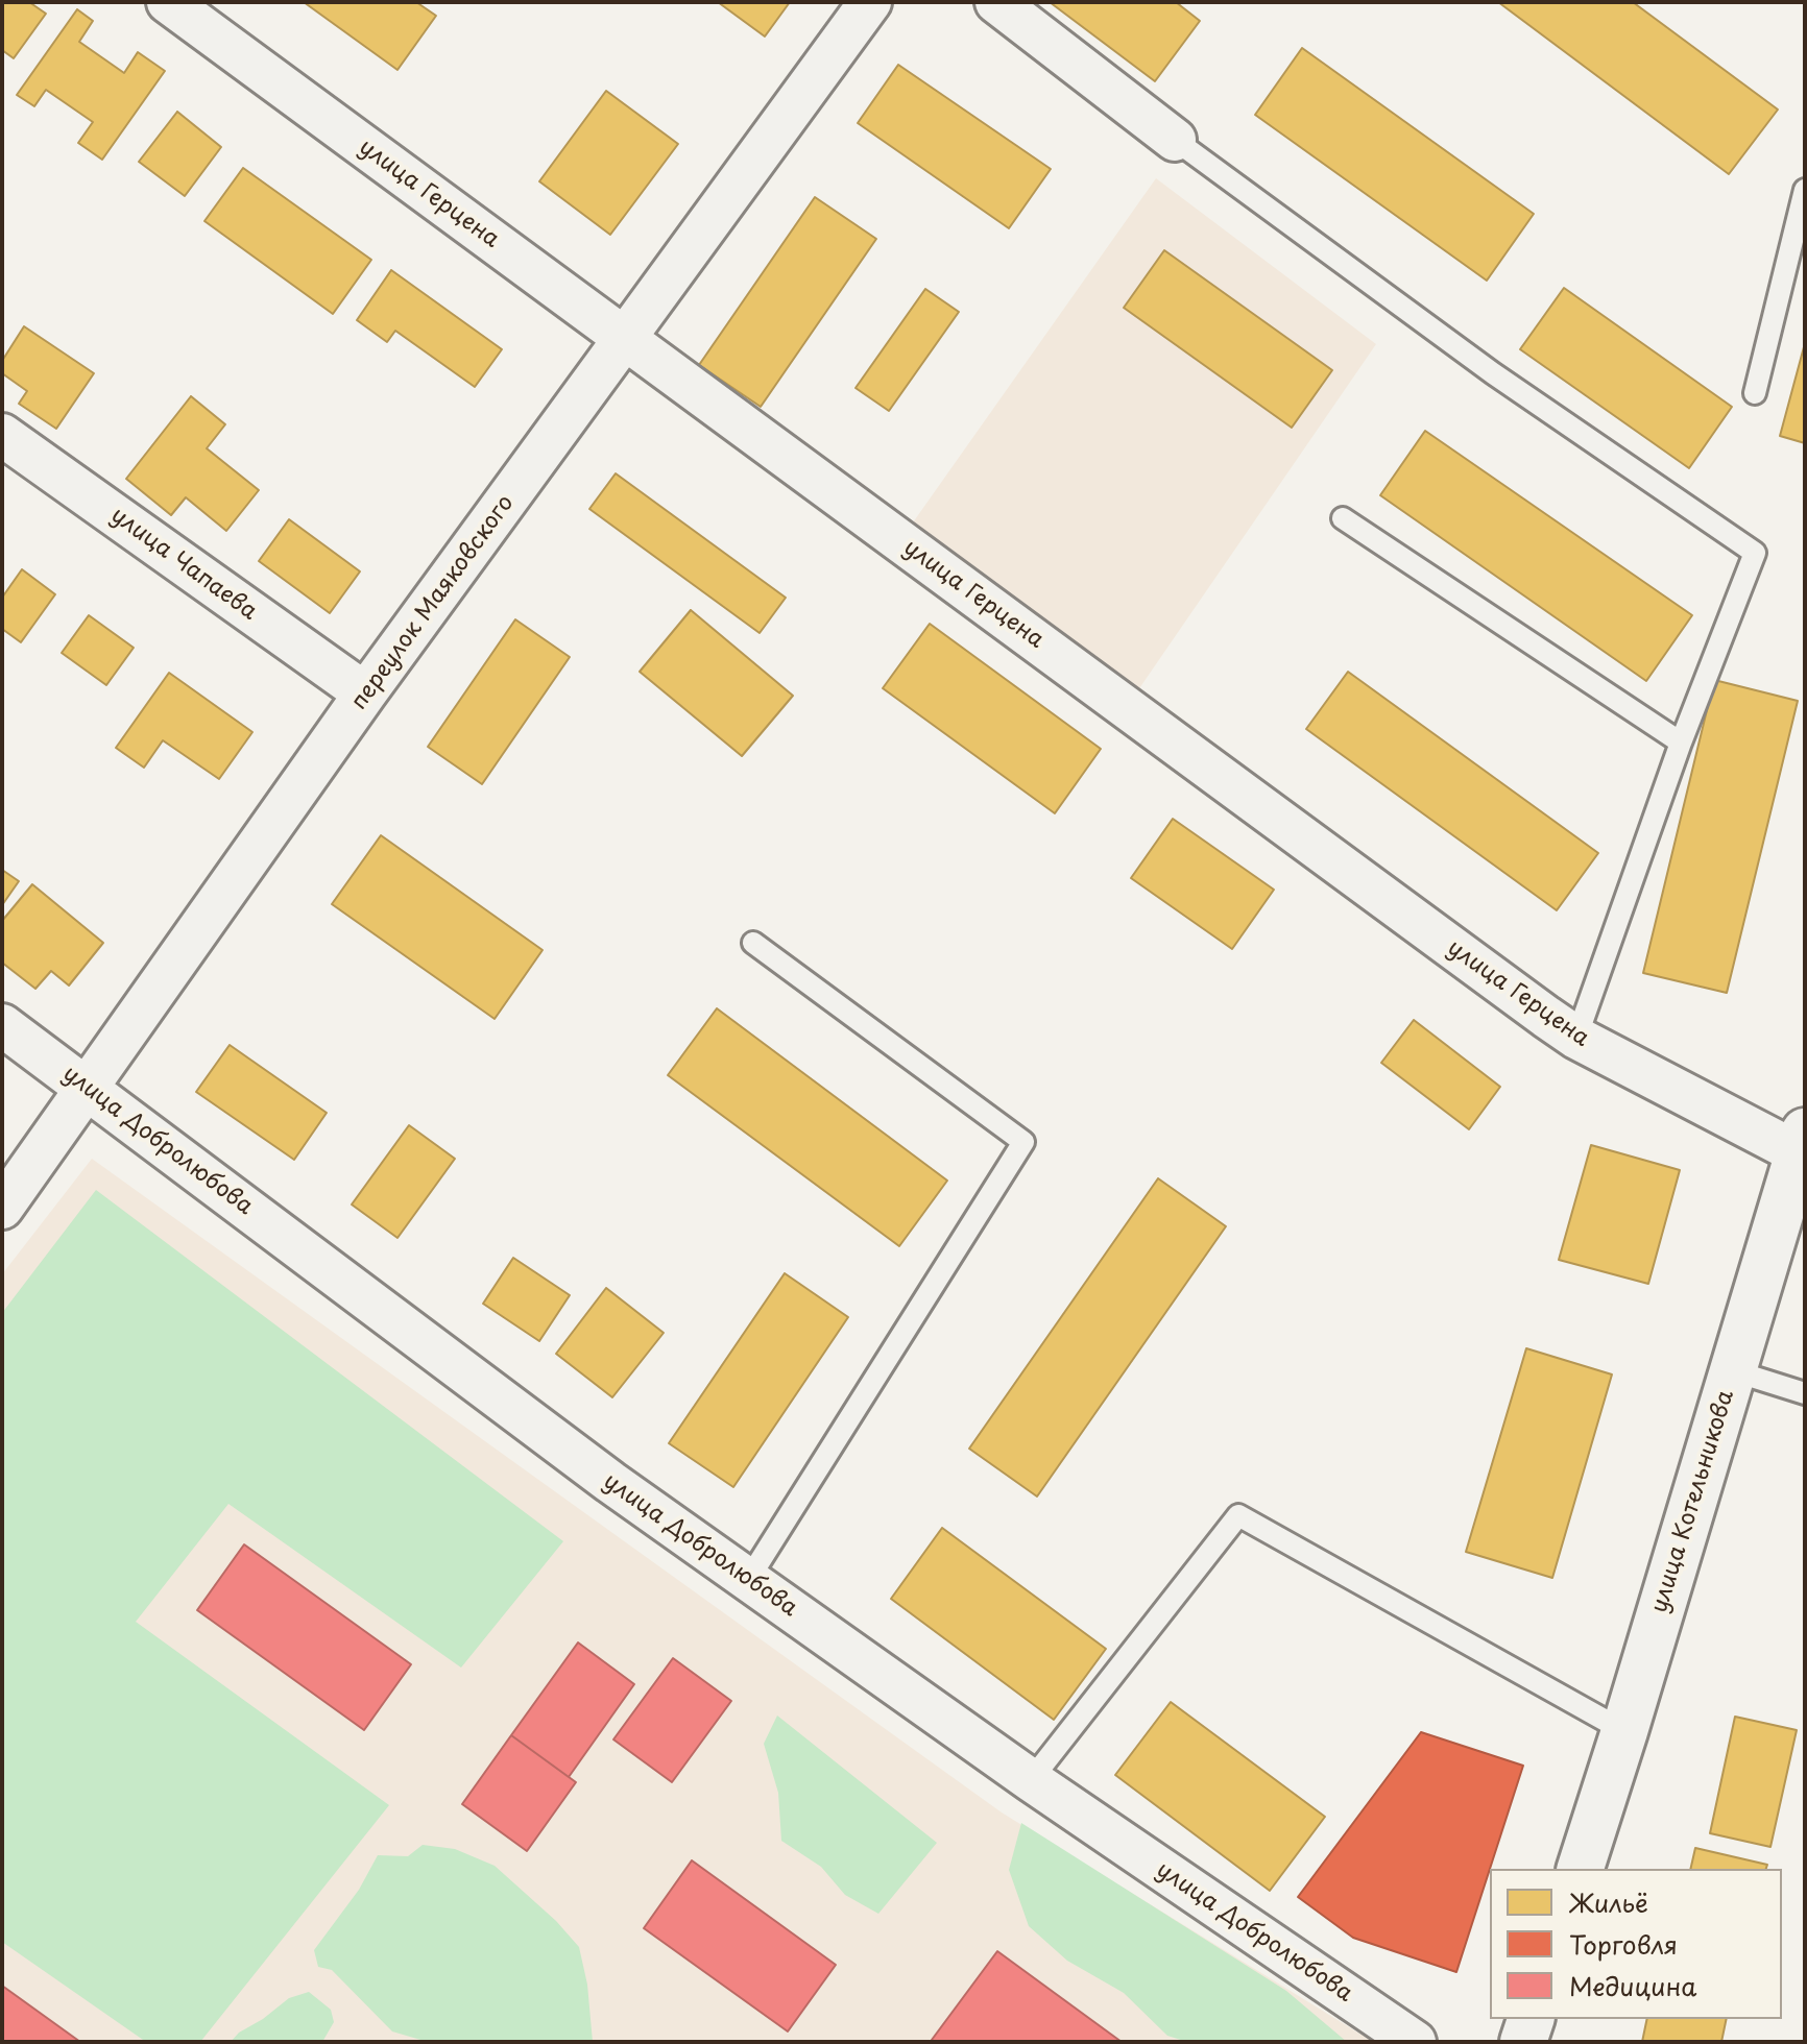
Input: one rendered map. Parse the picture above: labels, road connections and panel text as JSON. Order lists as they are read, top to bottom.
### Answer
{
  "streets": {
    "street": [
      "улица Герцена",
      "улица Чапаева",
      "переулок Маяковского",
      "улица Добролюбова",
      "улица Котельникова"
    ]
  },
  "crossings": [
    ["улица Герцена", "переулок Маяковского"],
    ["улица Герцена", "улица Котельникова"],
    ["улица Чапаева", "переулок Маяковского"],
    ["переулок Маяковского", "улица Добролюбова"]
  ],
  "legend": ["Жильё", "Торговля", "Медицина"]
}
